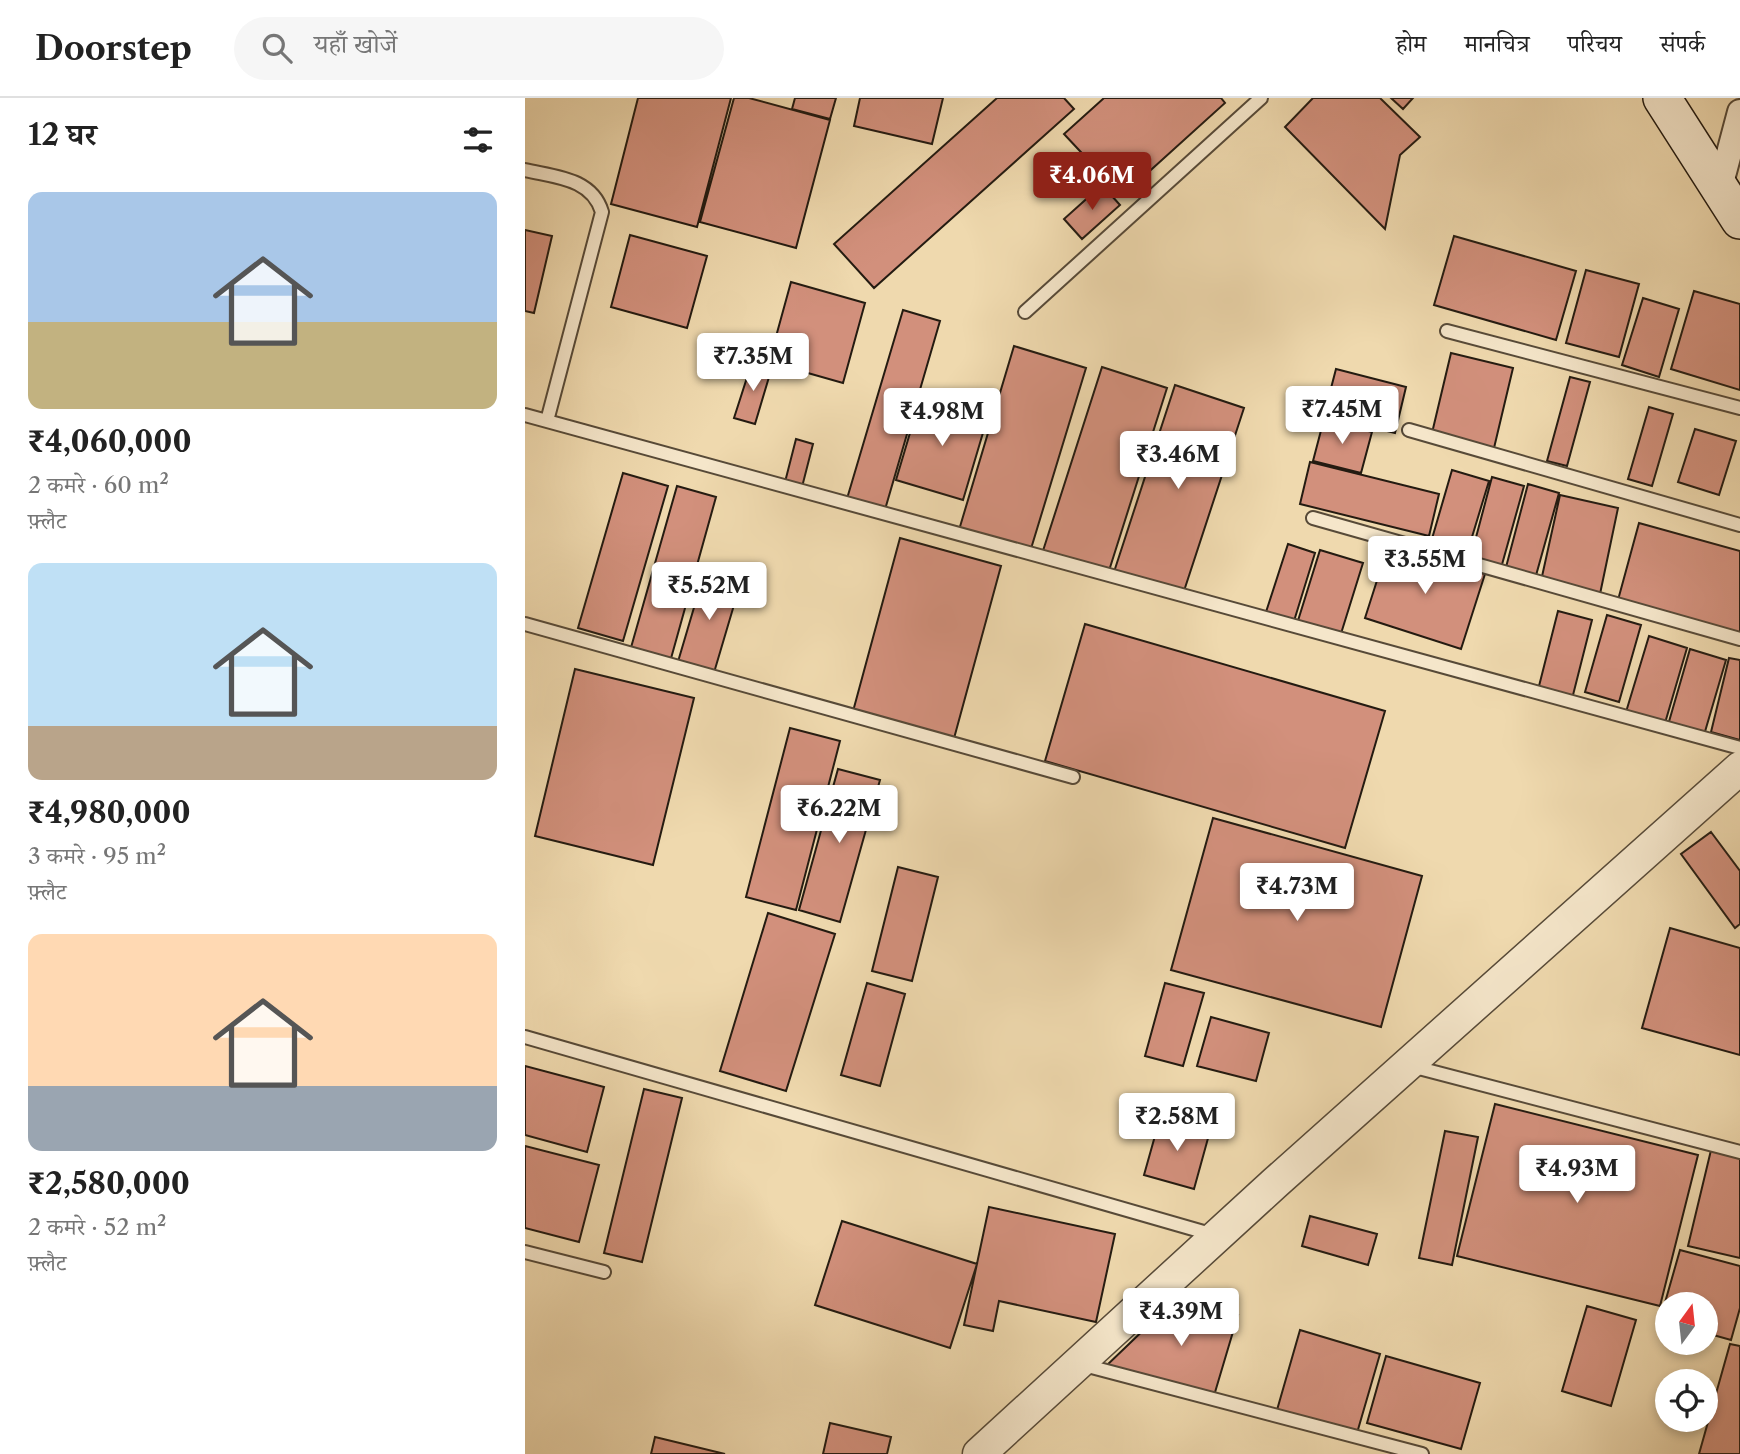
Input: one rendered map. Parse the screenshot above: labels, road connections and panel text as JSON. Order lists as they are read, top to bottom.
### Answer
{
  "north": "top",
  "page": {
    "header": "Doorstep",
    "search": "यहाँ खोजें",
    "nav": [
      "होम",
      "मानचित्र",
      "परिचय",
      "संपर्क"
    ],
    "heading": "12 घर",
    "price": [
      "₹4.06M",
      "₹7.35M",
      "₹7.45M",
      "₹4.98M",
      "₹3.46M",
      "₹3.55M",
      "₹5.52M",
      "₹6.22M",
      "₹4.73M",
      "₹2.58M",
      "₹4.93M",
      "₹4.39M"
    ],
    "list": [
      {
        "name": "₹4,060,000",
        "note": "2 कमरे · 60 m² · फ़्लैट"
      },
      {
        "name": "₹4,980,000",
        "note": "3 कमरे · 95 m² · फ़्लैट"
      },
      {
        "name": "₹2,580,000",
        "note": "2 कमरे · 52 m² · फ़्लैट"
      }
    ]
  }
}
